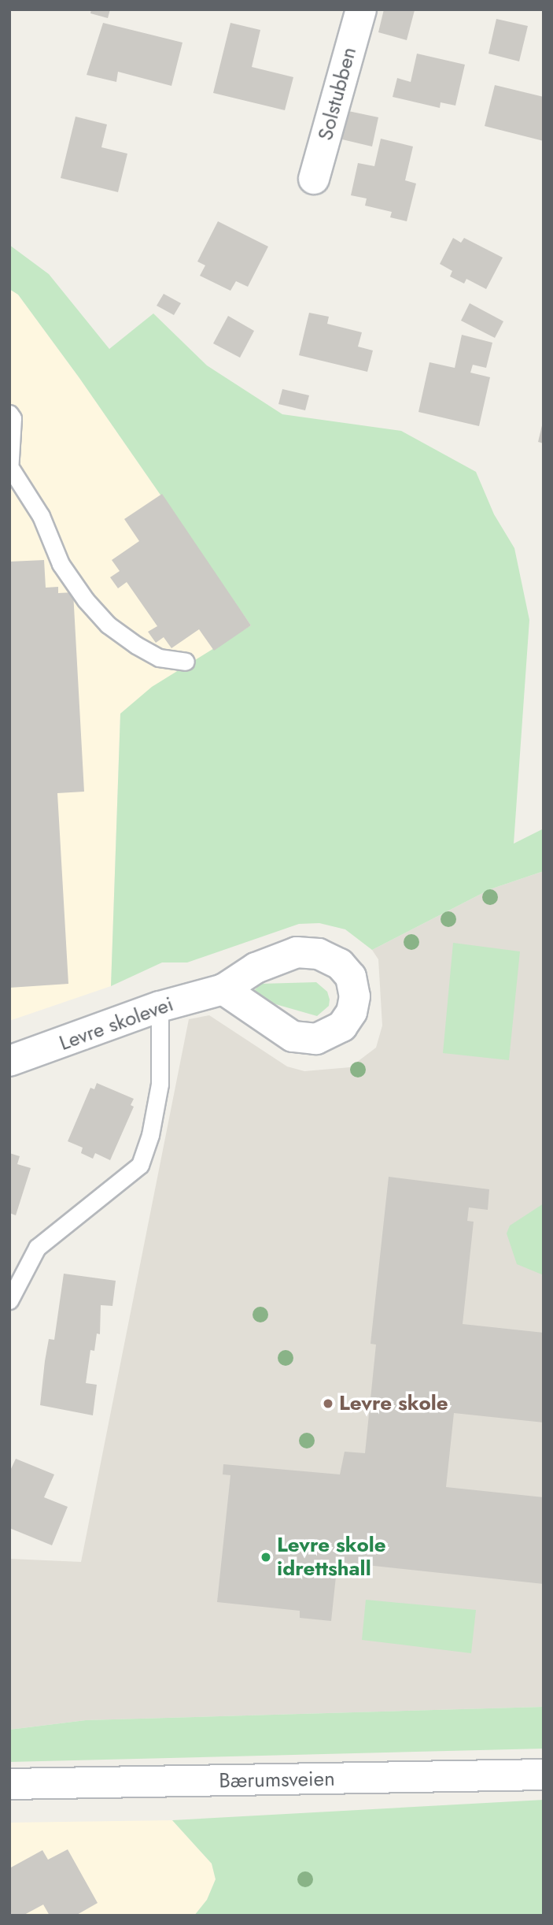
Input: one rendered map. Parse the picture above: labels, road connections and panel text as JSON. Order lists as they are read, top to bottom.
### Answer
{
  "streets": {
    "main road": ["Solstubben", "Levre skolevei", "Bærumsveien"]
  },
  "places": ["Levre skole", "Levre skole idrettshall"]
}
